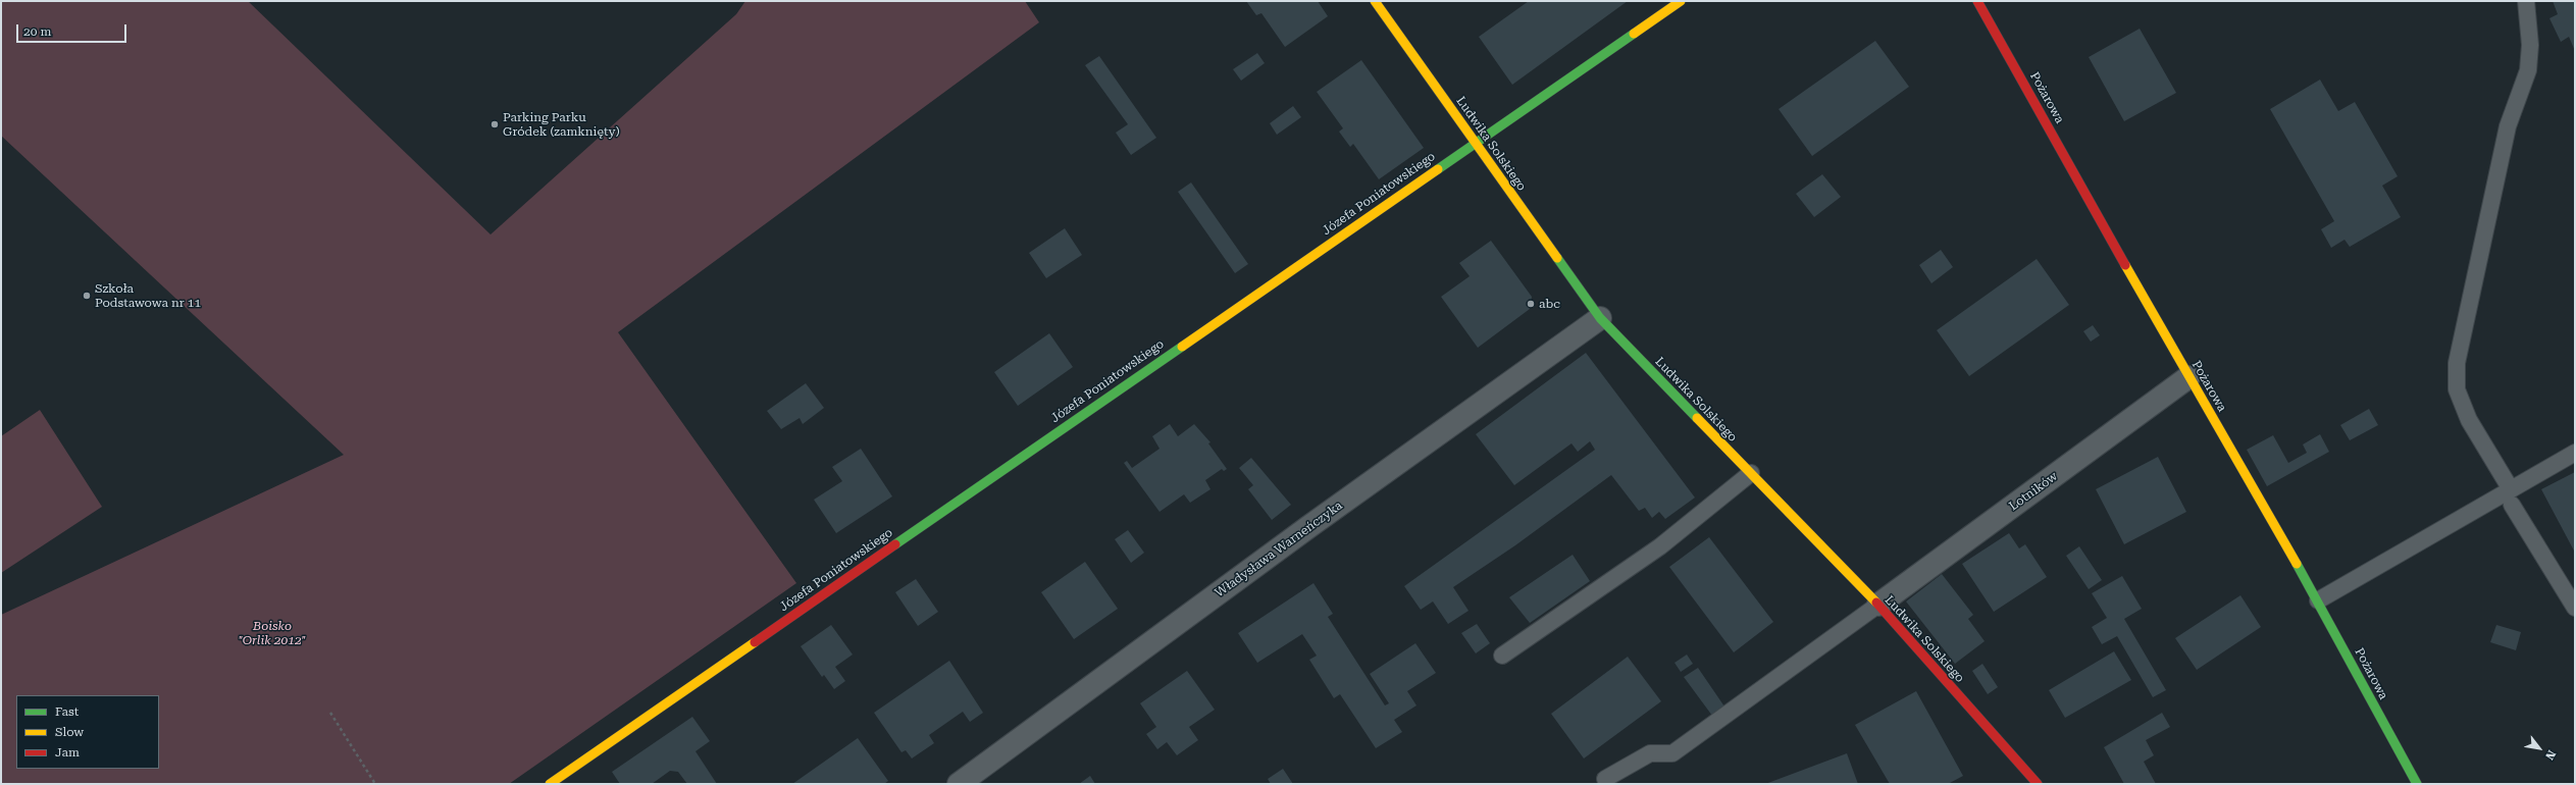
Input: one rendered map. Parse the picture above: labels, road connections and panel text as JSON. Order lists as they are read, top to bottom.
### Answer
{
  "streets": {
    "street": [
      "Pożarowa",
      "Ludwika Solskiego",
      "Józefa Poniatowskiego",
      "Lotników",
      "Władysława Warneńczyka"
    ]
  },
  "crossings": [
    ["Pożarowa", "Lotników"],
    ["Ludwika Solskiego", "Józefa Poniatowskiego"],
    ["Ludwika Solskiego", "Lotników"],
    ["Ludwika Solskiego", "Władysława Warneńczyka"]
  ],
  "parks": ["Boisko \"Orlik 2012\""],
  "places": ["Parking Parku Gródek (zamknięty)", "Szkoła Podstawowa nr 11", "abc"],
  "legend": ["Fast", "Slow", "Jam"],
  "scale_bar": "20 m",
  "north": "bottom right"
}
